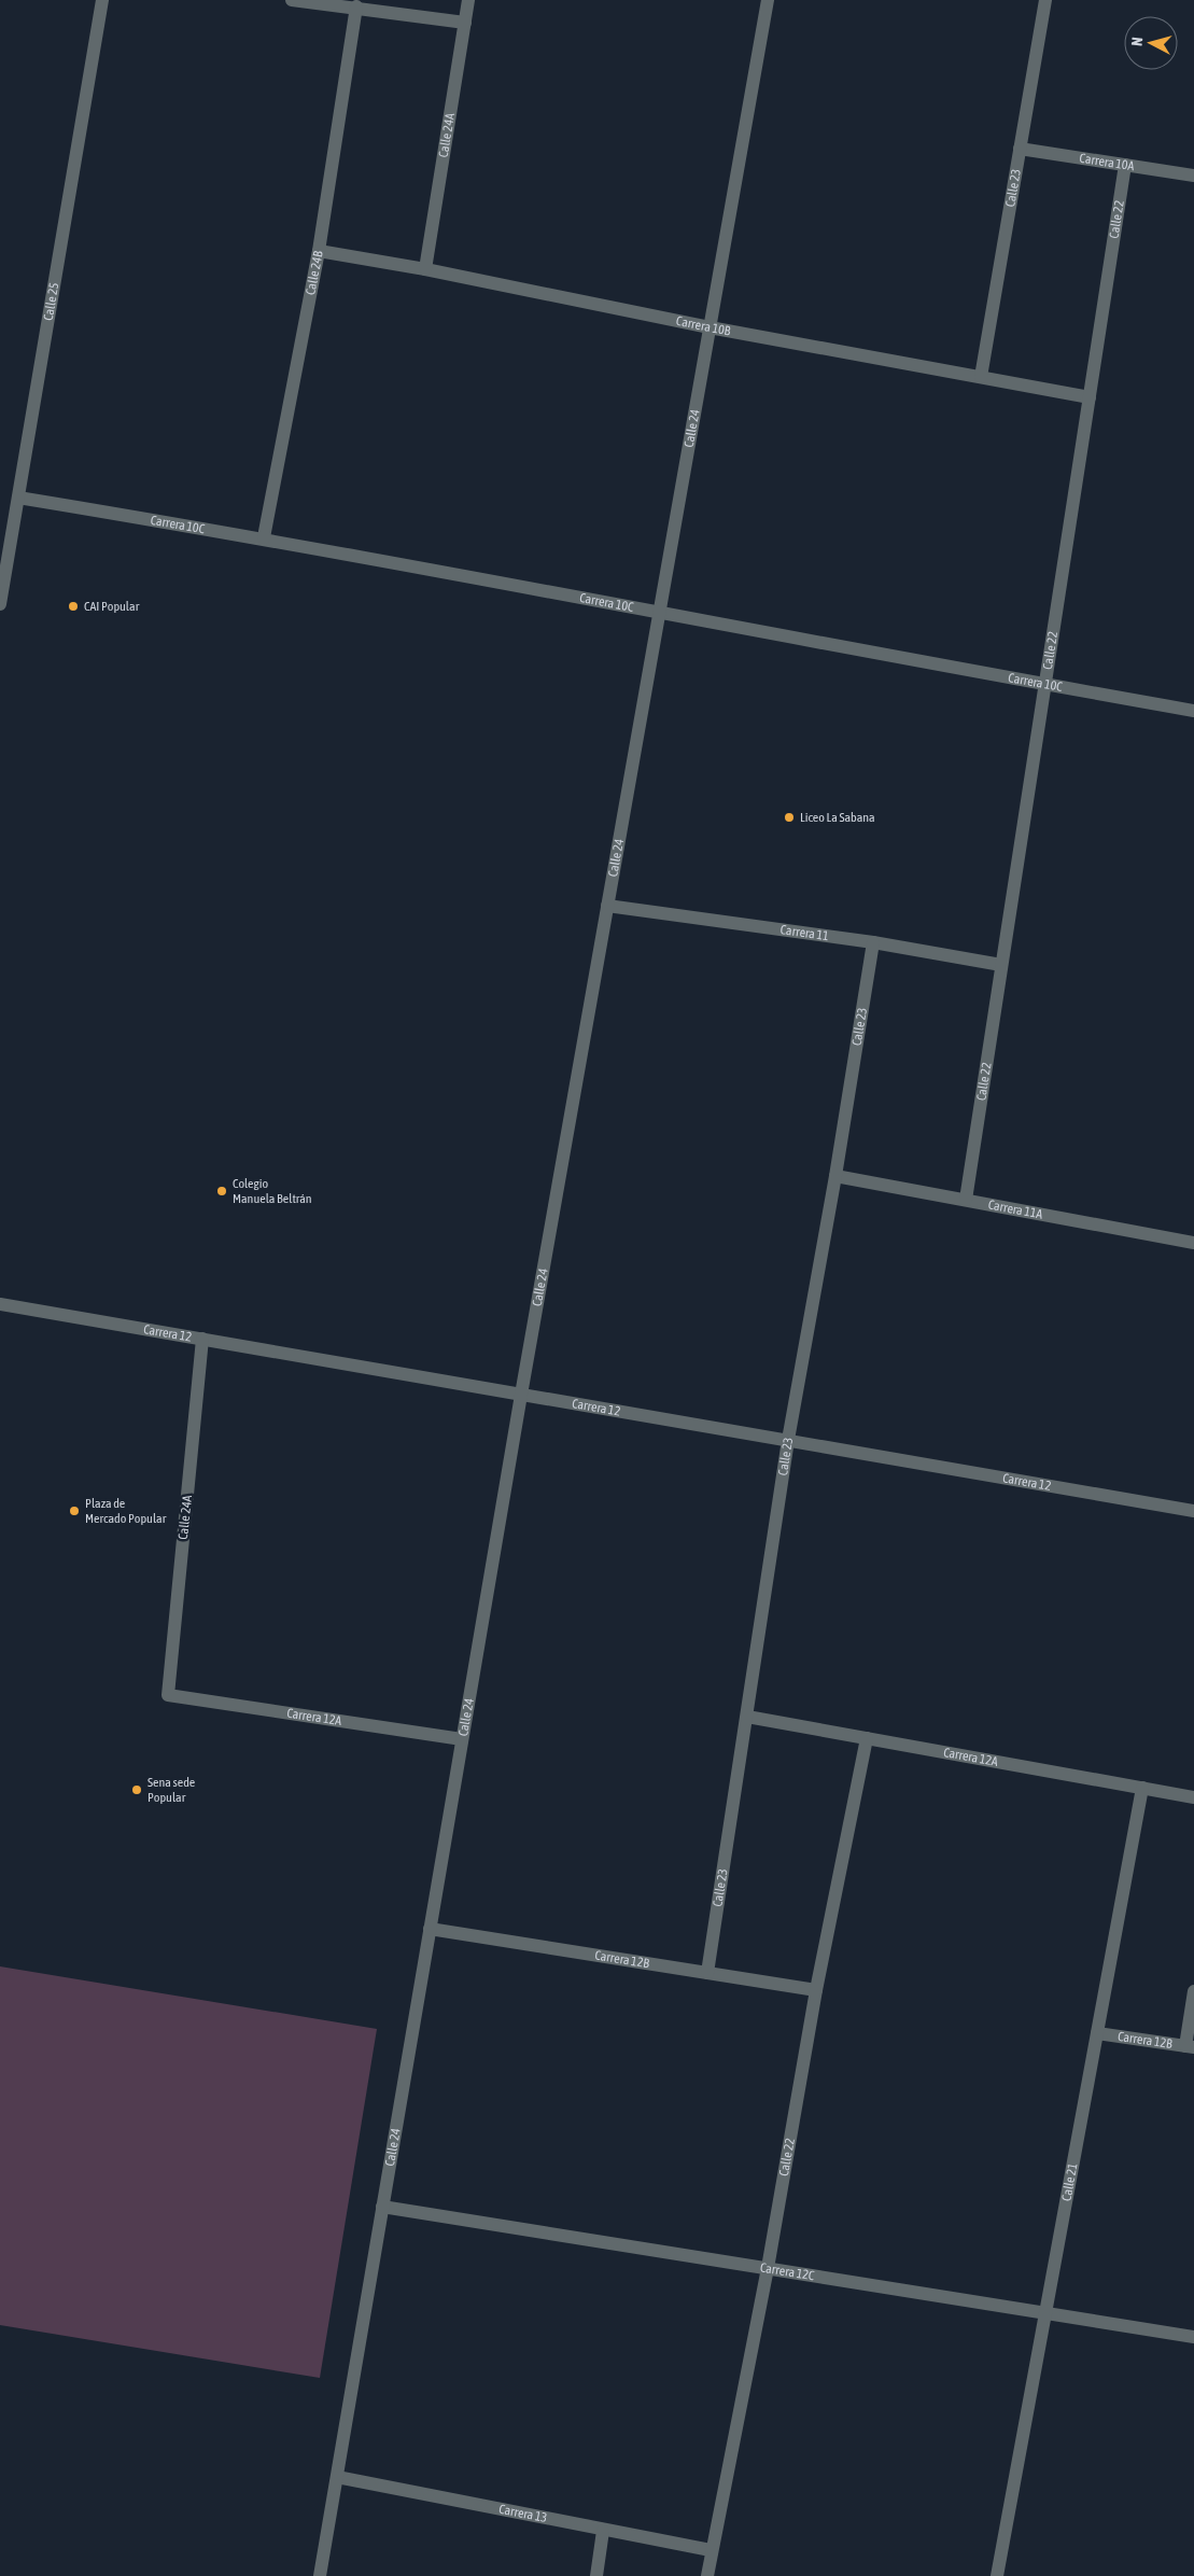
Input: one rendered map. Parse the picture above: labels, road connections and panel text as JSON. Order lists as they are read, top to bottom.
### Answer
{
  "streets": {
    "street": [
      "Calle 24A",
      "Carrera 10A",
      "Calle 23",
      "Calle 22",
      "Calle 24B",
      "Calle 25",
      "Carrera 10B",
      "Calle 24",
      "Carrera 10C",
      "Carrera 11",
      "Carrera 11A",
      "Carrera 12",
      "Carrera 12A",
      "Carrera 12B",
      "Calle 21",
      "Carrera 12C",
      "Carrera 13"
    ]
  },
  "crossings": [
    ["Calle 24A", "Carrera 10B"],
    ["Calle 24A", "Carrera 12"],
    ["Calle 24A", "Carrera 12A"],
    ["Carrera 10A", "Calle 23"],
    ["Carrera 10A", "Calle 22"],
    ["Calle 23", "Carrera 10B"],
    ["Calle 23", "Carrera 11"],
    ["Calle 23", "Carrera 11A"],
    ["Calle 23", "Carrera 12"],
    ["Calle 23", "Carrera 12A"],
    ["Calle 23", "Carrera 12B"],
    ["Calle 22", "Carrera 10B"],
    ["Calle 22", "Carrera 10C"],
    ["Calle 22", "Carrera 11"],
    ["Calle 22", "Carrera 11A"],
    ["Calle 22", "Carrera 12A"],
    ["Calle 22", "Carrera 12B"],
    ["Calle 22", "Carrera 12C"],
    ["Calle 22", "Carrera 13"],
    ["Calle 24B", "Carrera 10B"],
    ["Calle 24B", "Carrera 10C"],
    ["Calle 25", "Carrera 10C"],
    ["Carrera 10B", "Calle 24"],
    ["Calle 24", "Carrera 10C"],
    ["Calle 24", "Carrera 11"],
    ["Calle 24", "Carrera 12"],
    ["Calle 24", "Carrera 12A"],
    ["Calle 24", "Carrera 12B"],
    ["Calle 24", "Carrera 12C"],
    ["Calle 24", "Carrera 13"],
    ["Carrera 12A", "Calle 21"],
    ["Carrera 12B", "Calle 21"],
    ["Calle 21", "Carrera 12C"]
  ],
  "places": [
    "CAI Popular",
    "Liceo La Sabana",
    "Colegio Manuela Beltrán",
    "Plaza de Mercado Popular",
    "Sena sede Popular"
  ],
  "north": "left"
}
